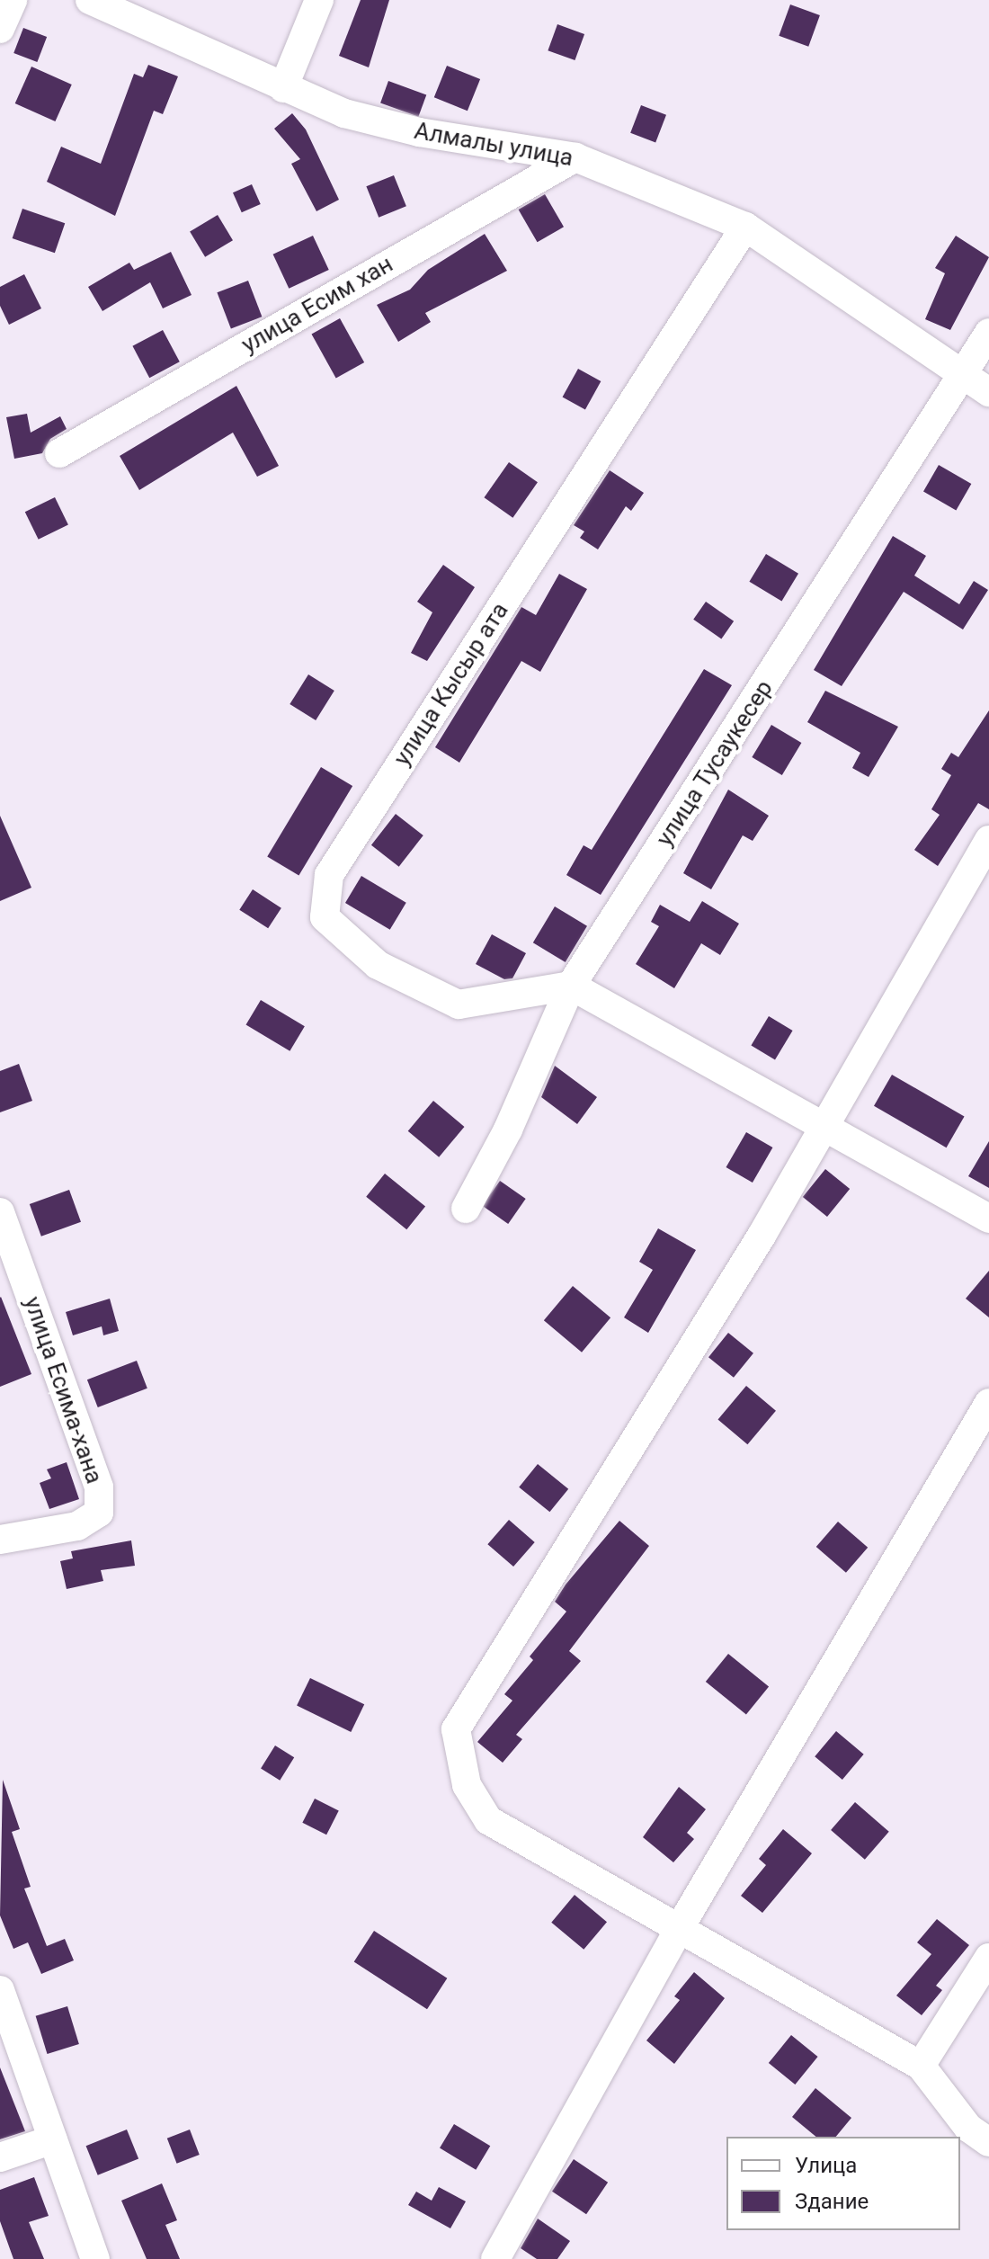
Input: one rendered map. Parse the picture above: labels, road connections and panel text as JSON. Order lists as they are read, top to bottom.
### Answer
{
  "streets": {
    "street": [
      "Алмалы улица",
      "улица Есим хан",
      "улица Кысыр ата",
      "улица Тусаукесер",
      "улица Есима-хана"
    ]
  },
  "crossings": [
    ["Алмалы улица", "улица Есим хан"],
    ["Алмалы улица", "улица Кысыр ата"],
    ["Алмалы улица", "улица Тусаукесер"],
    ["улица Кысыр ата", "улица Тусаукесер"]
  ],
  "legend": ["Улица", "Здание"]
}
